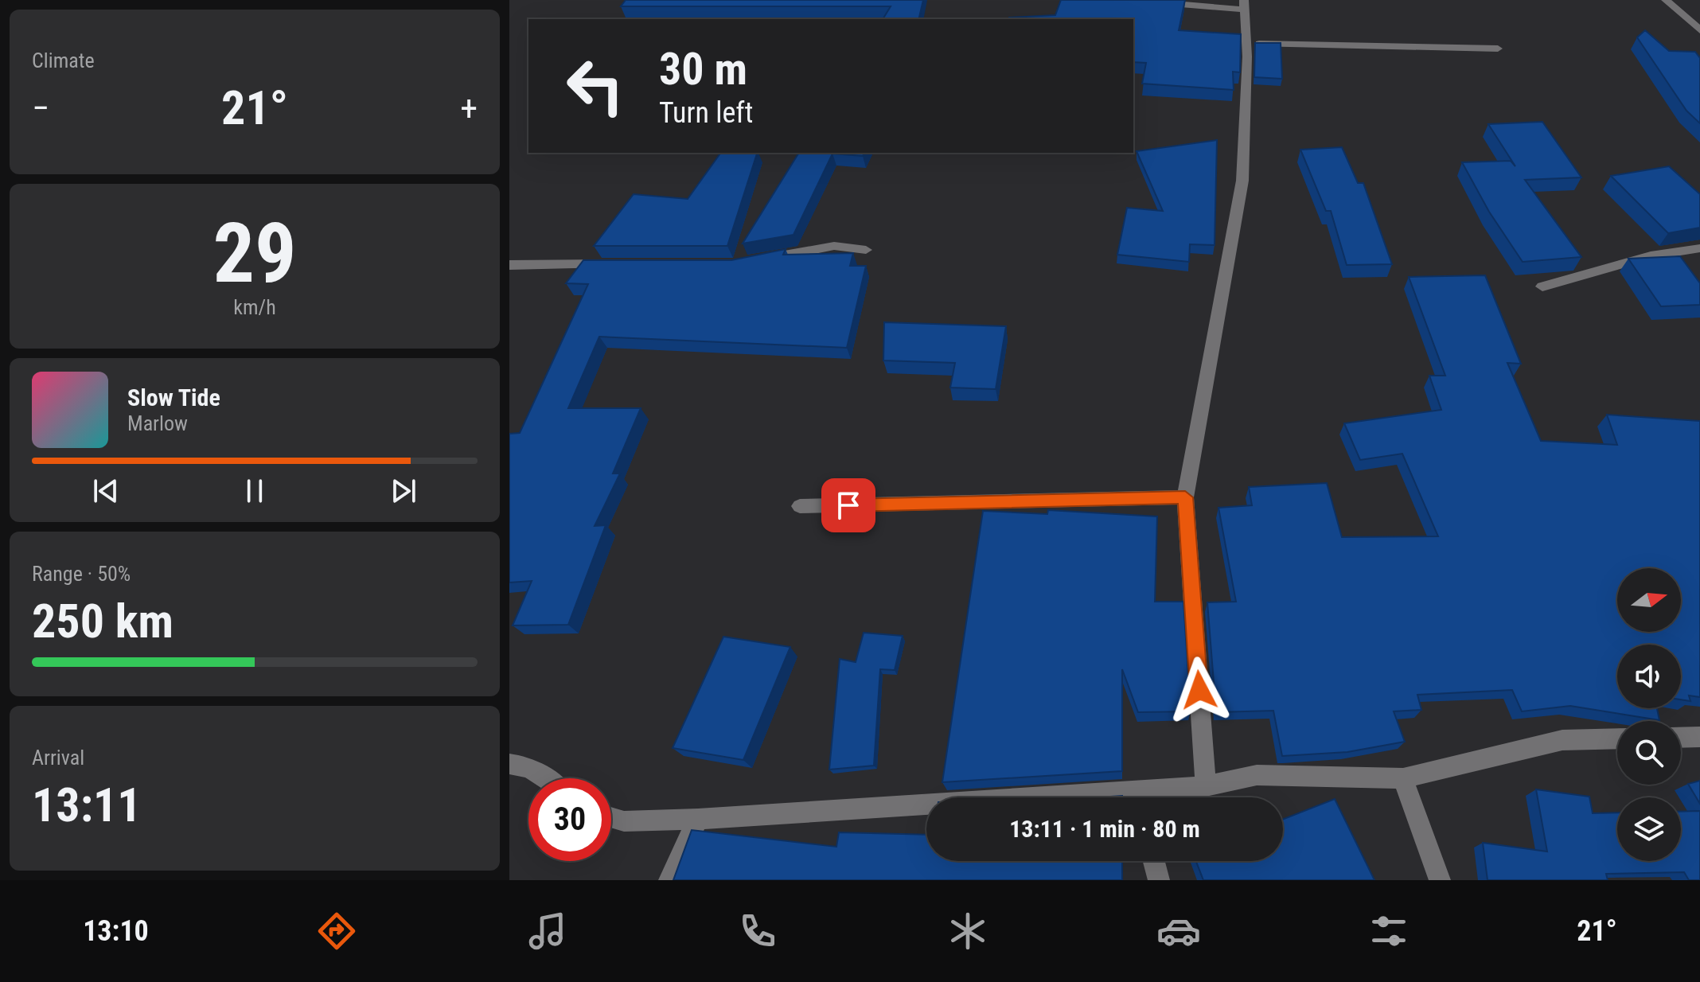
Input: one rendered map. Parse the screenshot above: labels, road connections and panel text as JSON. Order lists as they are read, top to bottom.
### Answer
{
  "north": "right",
  "page": {
    "tile": [
      "Climate",
      ["29", "km/h"],
      ["Range · 50%", "250 km"],
      ["Arrival", "13:11"]
    ],
    "turn": ["30 m", "Turn left"],
    "heat": ["−", "21°", "+"],
    "song": ["Slow Tide", "Marlow"],
    "limit": "30",
    "trip": "13:11 · 1 min · 80 m",
    "tabs": ["13:10", "21°"]
  }
}
